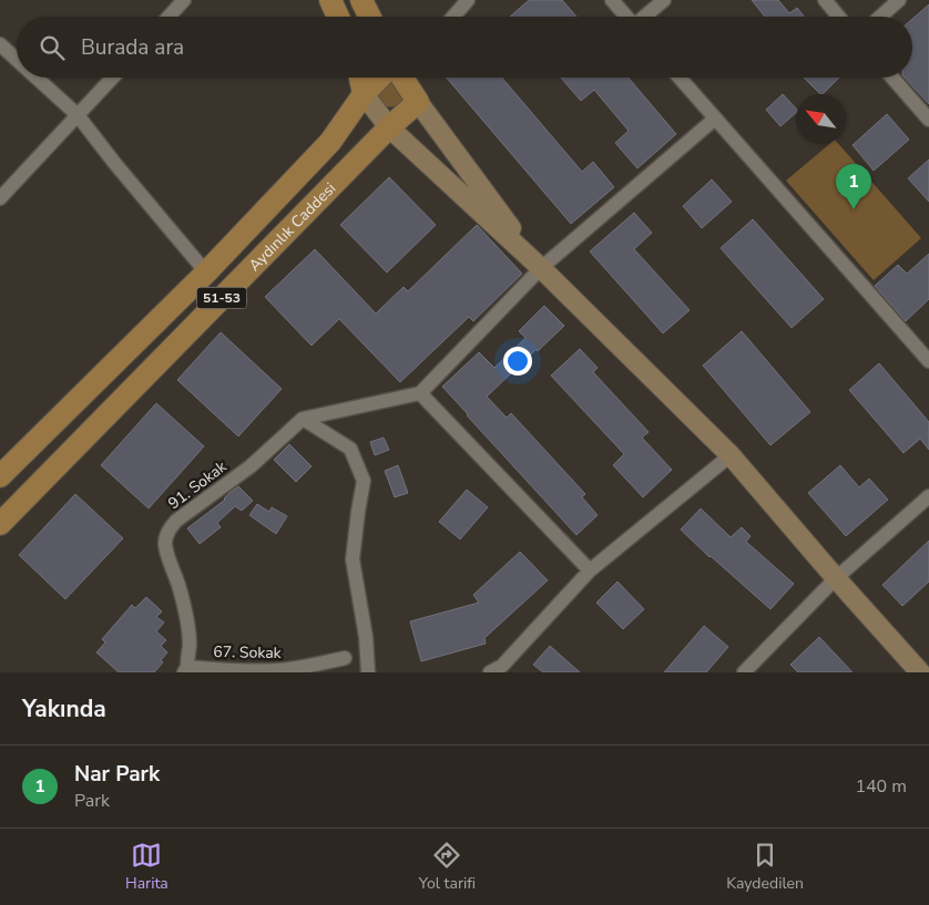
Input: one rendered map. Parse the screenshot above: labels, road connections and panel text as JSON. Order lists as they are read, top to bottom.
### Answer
{
  "streets": {
    "main road": ["Aydınlık Caddesi", "51-53"],
    "street": ["91. Sokak", "67. Sokak"]
  },
  "crossings": [
    ["91. Sokak", "67. Sokak"]
  ],
  "north": "top left",
  "page": {
    "search": "Burada ara",
    "pins": "1",
    "heading": "Yakında",
    "list": [
      {
        "mark": "1",
        "name": "Nar Park",
        "note": "Park",
        "value": "140 m"
      }
    ],
    "nav": ["Harita", "Yol tarifi", "Kaydedilen"]
  }
}
